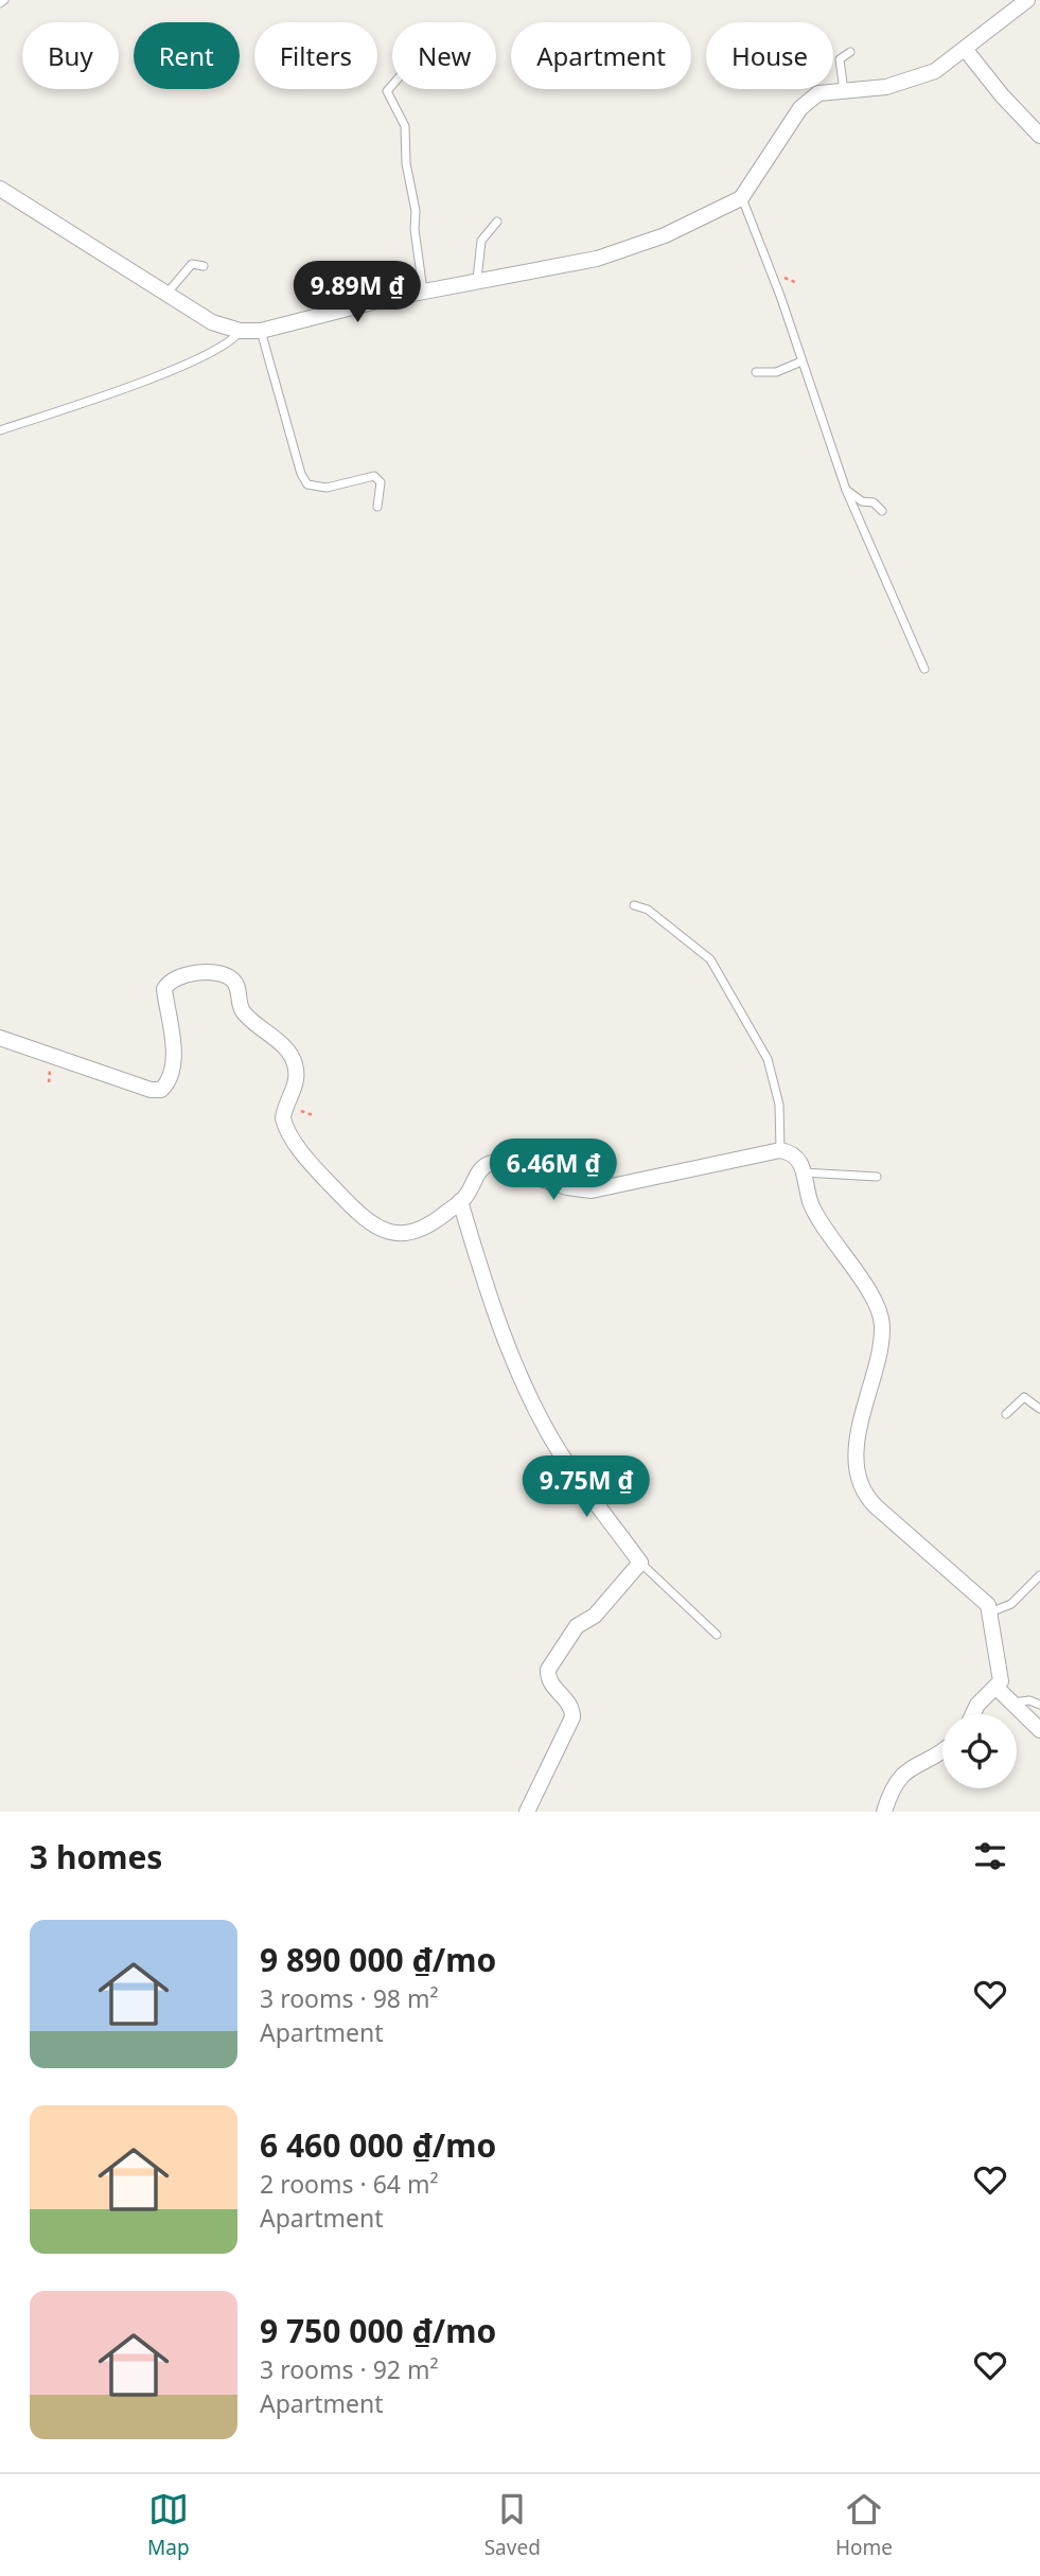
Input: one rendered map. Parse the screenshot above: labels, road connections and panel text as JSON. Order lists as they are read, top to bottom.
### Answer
{
  "page": {
    "chip": [
      "Buy",
      "Rent",
      "Filters",
      "New",
      "Apartment",
      "House"
    ],
    "price": ["9.89M ₫", "6.46M ₫", "9.75M ₫"],
    "heading": "3 homes",
    "list": [
      {
        "name": "9 890 000 ₫/mo",
        "note": "3 rooms · 98 m² · Apartment"
      },
      {
        "name": "6 460 000 ₫/mo",
        "note": "2 rooms · 64 m² · Apartment"
      },
      {
        "name": "9 750 000 ₫/mo",
        "note": "3 rooms · 92 m² · Apartment"
      }
    ],
    "tabs": ["Map", "Saved", "Home"]
  }
}
